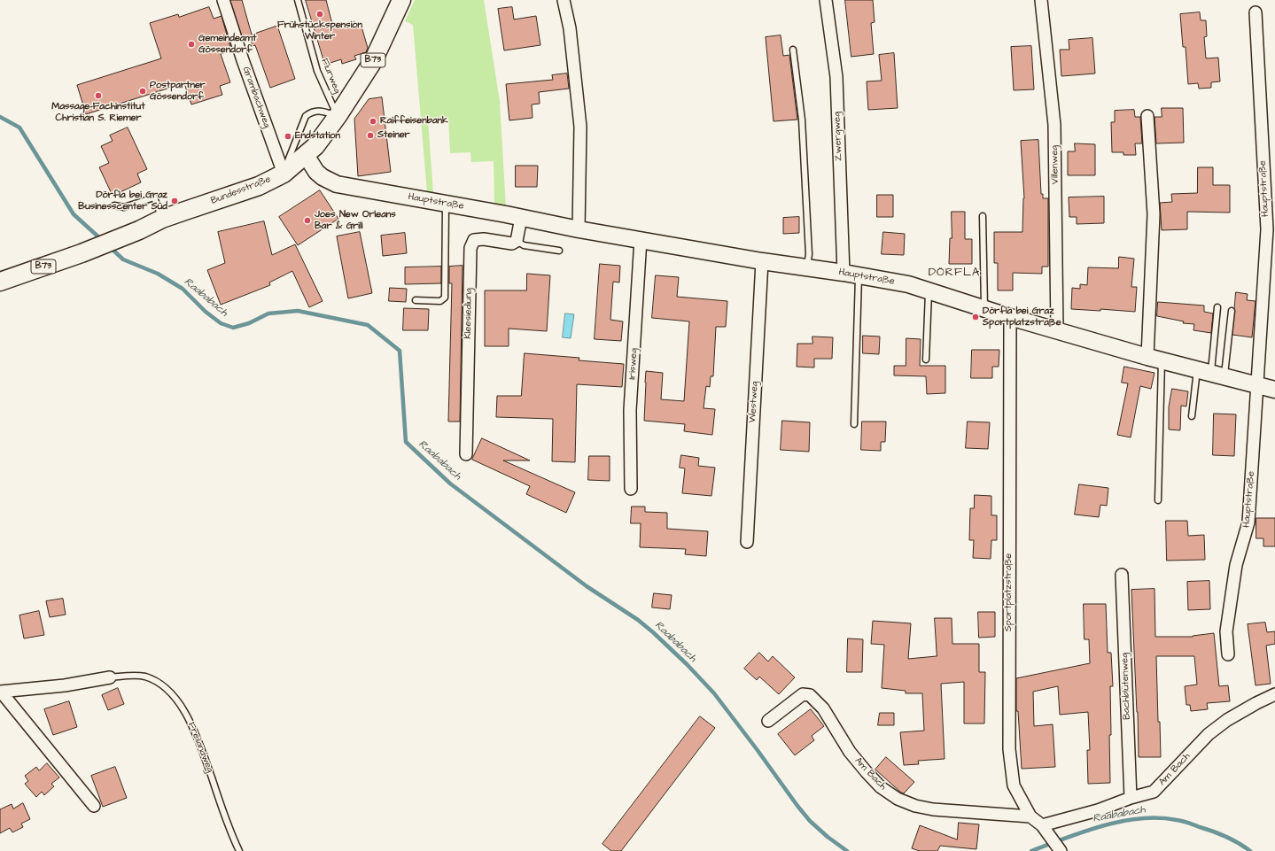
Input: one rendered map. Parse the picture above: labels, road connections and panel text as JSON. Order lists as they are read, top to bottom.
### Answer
{
  "streets": {
    "main road": ["B73", "Hauptstraße", "Bundesstraße"],
    "street": [
      "Grambachweg",
      "Zwergweg",
      "Villenweg",
      "Kleesiedlung",
      "Irisweg",
      "Westweg",
      "Sportplatzstraße",
      "Bachblütenweg",
      "Freilandweg",
      "Am Bach"
    ],
    "lane": ["Flurweg"]
  },
  "crossings": [
    ["Flurweg", "Bundesstraße"],
    ["Grambachweg", "Bundesstraße"],
    ["Zwergweg", "Hauptstraße"],
    ["Villenweg", "Hauptstraße"],
    ["Hauptstraße", "Bundesstraße"],
    ["Hauptstraße", "Irisweg"],
    ["Hauptstraße", "Westweg"],
    ["Hauptstraße", "Sportplatzstraße"],
    ["Sportplatzstraße", "Am Bach"],
    ["Bachblütenweg", "Am Bach"]
  ],
  "districts": ["DÖRFLA"],
  "water": ["Raababach"],
  "places": [
    "Frühstückspension Winter",
    "Gemeindeamt Gössendorf",
    "Postpartner Gössendorf",
    "Massage-Fachinstitut Christian S. Riemer",
    "Raiffeisenbank",
    "Steiner",
    "Endstation",
    "Dörfla bei Graz Businesscenter Süd",
    "Joes New Orleans Bar & Grill",
    "Dörfla bei Graz Sportplatzstraße"
  ]
}
